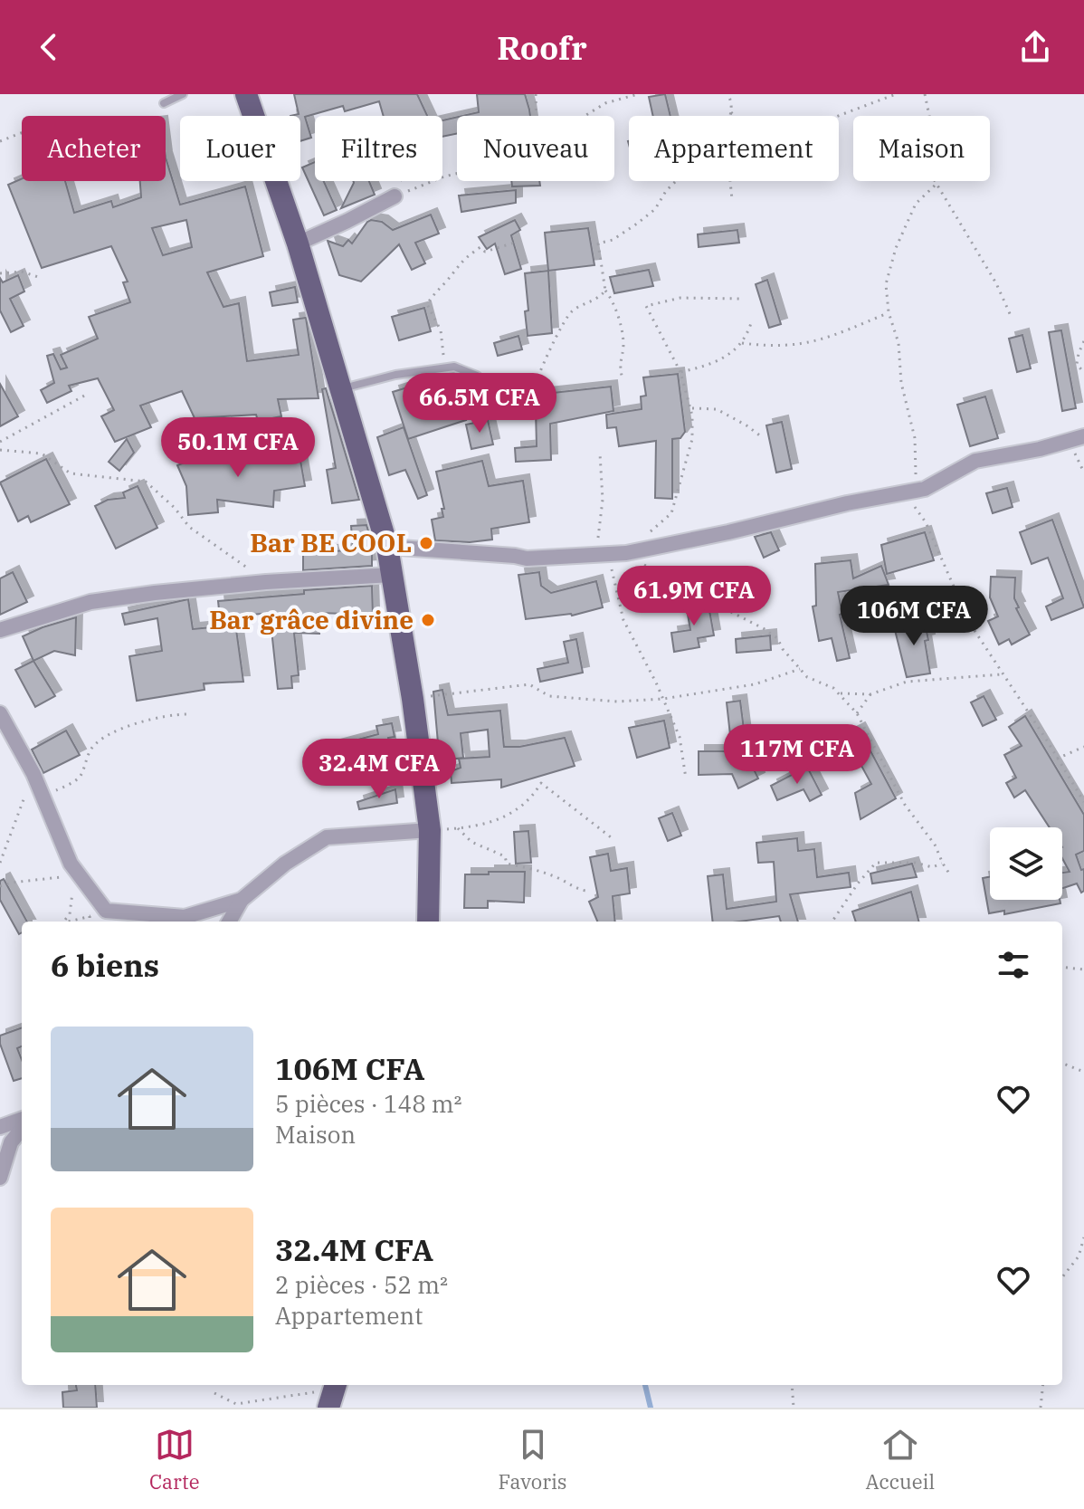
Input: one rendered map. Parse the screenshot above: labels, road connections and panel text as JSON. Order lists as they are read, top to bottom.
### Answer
{
  "places": ["Bar BE COOL", "Bar grâce divine"],
  "page": {
    "header": "Roofr",
    "chip": [
      "Acheter",
      "Louer",
      "Filtres",
      "Nouveau",
      "Appartement",
      "Maison"
    ],
    "price": [
      "66.5M CFA",
      "50.1M CFA",
      "61.9M CFA",
      "106M CFA",
      "117M CFA",
      "32.4M CFA"
    ],
    "heading": "6 biens",
    "list": [
      {
        "name": "106M CFA",
        "note": "5 pièces · 148 m² · Maison"
      },
      {
        "name": "32.4M CFA",
        "note": "2 pièces · 52 m² · Appartement"
      }
    ],
    "tabs": ["Carte", "Favoris", "Accueil"]
  }
}
